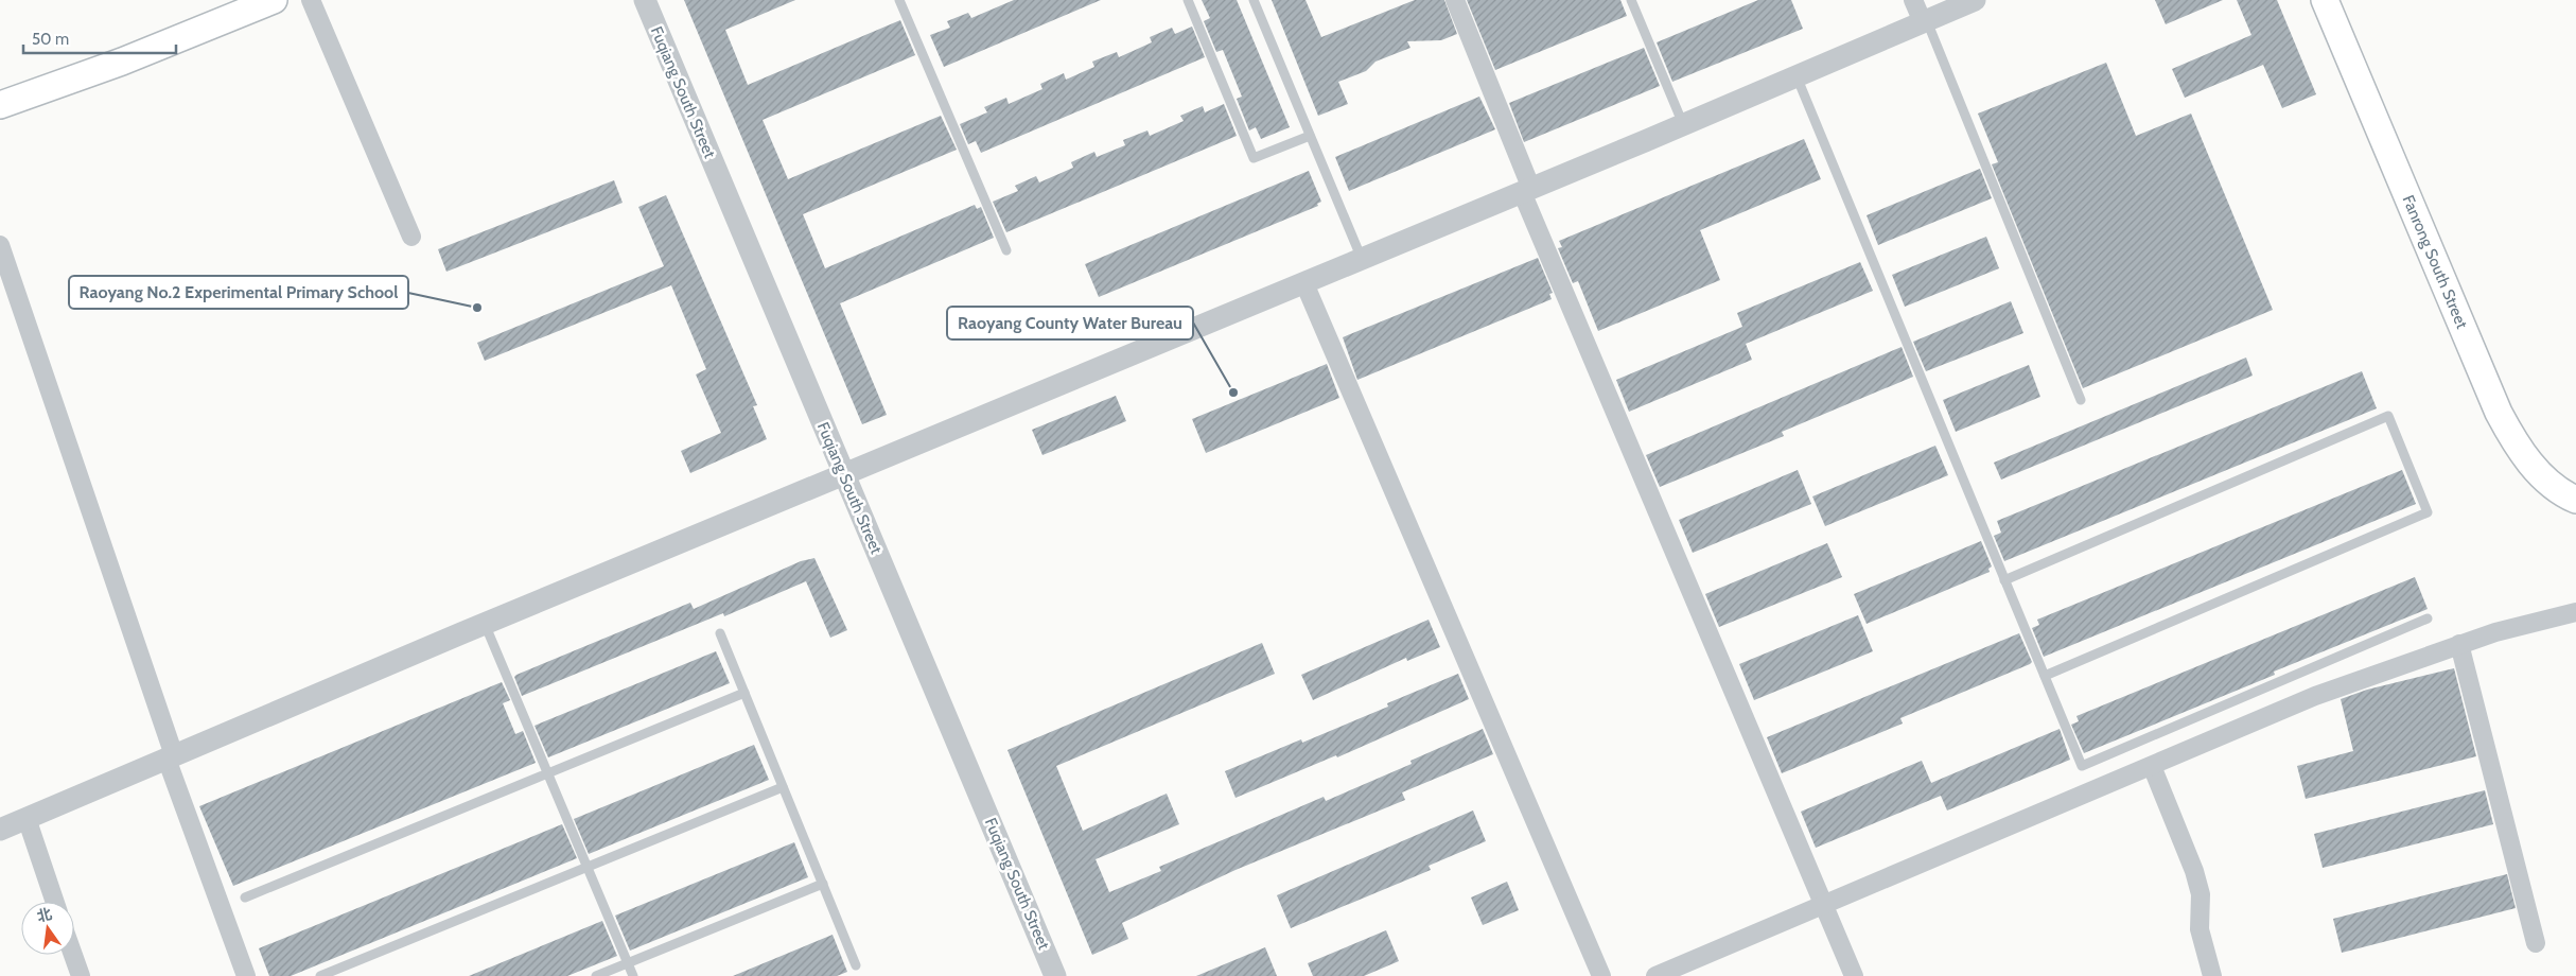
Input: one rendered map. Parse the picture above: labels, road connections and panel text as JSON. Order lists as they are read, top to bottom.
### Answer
{
  "streets": {
    "main road": ["Fanrong South Street"],
    "street": ["Fuqiang South Street"]
  },
  "places": ["Raoyang No.2 Experimental Primary School", "Raoyang County Water Bureau"],
  "scale_bar": "50 m",
  "north": "top"
}
